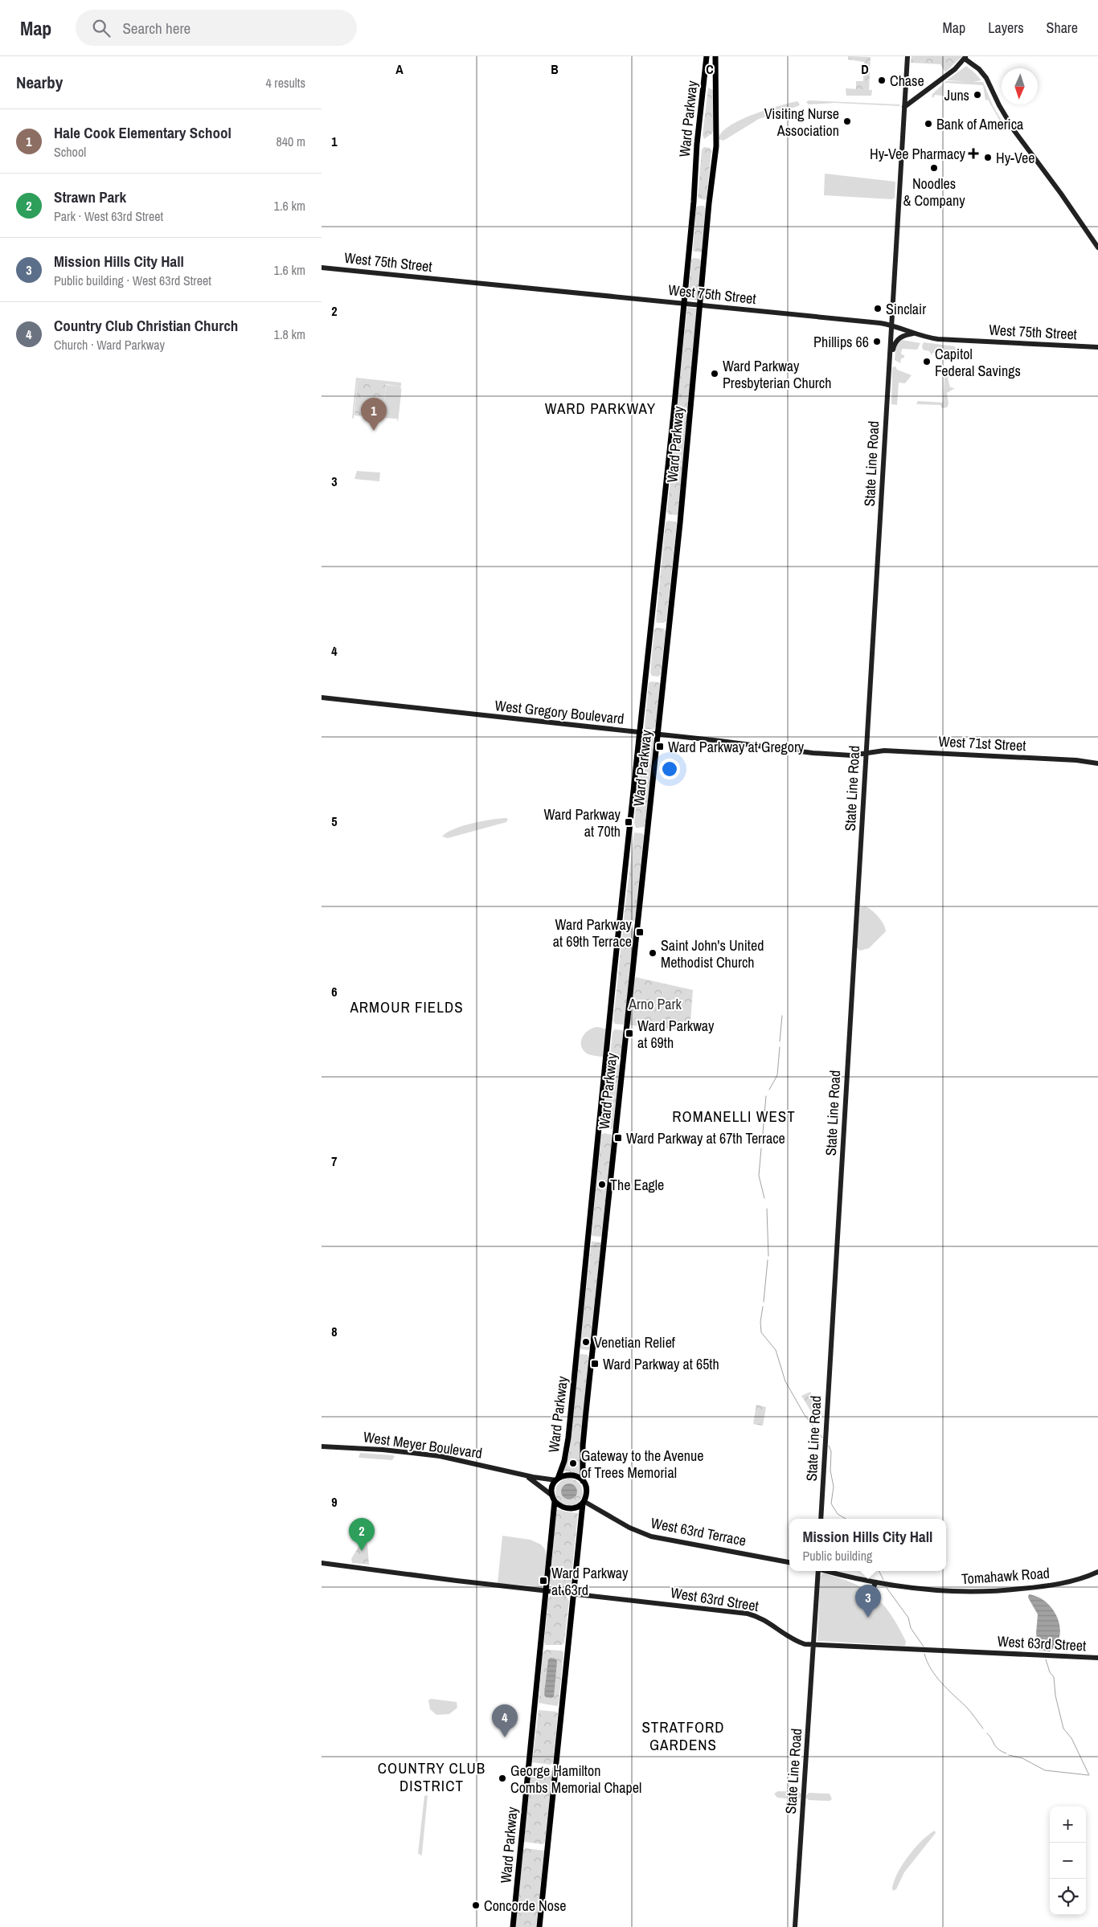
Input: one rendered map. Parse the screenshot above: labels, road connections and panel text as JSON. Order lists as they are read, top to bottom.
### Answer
{
  "streets": {
    "main road": [
      "Ward Parkway",
      "West 75th Street",
      "State Line Road",
      "West Gregory Boulevard",
      "West 71st Street",
      "West Meyer Boulevard",
      "West 63rd Terrace",
      "Tomahawk Road",
      "West 63rd Street"
    ]
  },
  "crossings": [
    ["Ward Parkway", "West 75th Street"],
    ["Ward Parkway", "West Gregory Boulevard"],
    ["Ward Parkway", "West Meyer Boulevard"],
    ["Ward Parkway", "West 63rd Terrace"],
    ["Ward Parkway", "West 63rd Street"],
    ["West 75th Street", "State Line Road"],
    ["State Line Road", "West Gregory Boulevard"],
    ["State Line Road", "West 71st Street"],
    ["State Line Road", "West 63rd Street"],
    ["West Gregory Boulevard", "West 71st Street"],
    ["West Meyer Boulevard", "West 63rd Terrace"]
  ],
  "districts": [
    "WARD PARKWAY",
    "ARMOUR FIELDS",
    "ROMANELLI WEST",
    "STRATFORD GARDENS",
    "COUNTRY CLUB DISTRICT"
  ],
  "parks": ["Arno Park"],
  "places": {
    "other": [
      "Chase",
      "Juns",
      "Visiting Nurse Association",
      "Bank of America",
      "Hy-Vee",
      "Noodles & Company",
      "Sinclair",
      "Phillips 66",
      "Capitol Federal Savings",
      "Ward Parkway Presbyterian Church",
      "Saint John's United Methodist Church",
      "The Eagle",
      "Venetian Relief",
      "Gateway to the Avenue of Trees Memorial",
      "George Hamilton Combs Memorial Chapel",
      "Concorde Nose"
    ],
    "health": ["Hy-Vee Pharmacy"],
    "transit": [
      "Ward Parkway at Gregory",
      "Ward Parkway at 70th",
      "Ward Parkway at 69th Terrace",
      "Ward Parkway at 69th",
      "Ward Parkway at 67th Terrace",
      "Ward Parkway at 65th",
      "Ward Parkway at 63rd"
    ]
  },
  "north": "bottom",
  "page": {
    "header": "Map",
    "search": "Search here",
    "nav": ["Map", "Layers", "Share"],
    "heading": ["Nearby", "4 results"],
    "list": [
      {
        "mark": "1",
        "name": "Hale Cook Elementary School",
        "note": "School",
        "value": "840 m"
      },
      {
        "mark": "2",
        "name": "Strawn Park",
        "note": "Park · West 63rd Street",
        "value": "1.6 km"
      },
      {
        "mark": "3",
        "name": "Mission Hills City Hall",
        "note": "Public building · West 63rd Street",
        "value": "1.6 km"
      },
      {
        "mark": "4",
        "name": "Country Club Christian Church",
        "note": "Church · Ward Parkway",
        "value": "1.8 km"
      }
    ],
    "pins": [
      "1",
      "2",
      "3",
      "4"
    ],
    "popup": ["Mission Hills City Hall", "Public building"],
    "map_buttons": ["+", "−"]
  },
  "grid": {
    "columns": [
      "A",
      "B",
      "C",
      "D"
    ],
    "rows": [
      "1",
      "2",
      "3",
      "4",
      "5",
      "6",
      "7",
      "8",
      "9"
    ]
  }
}
